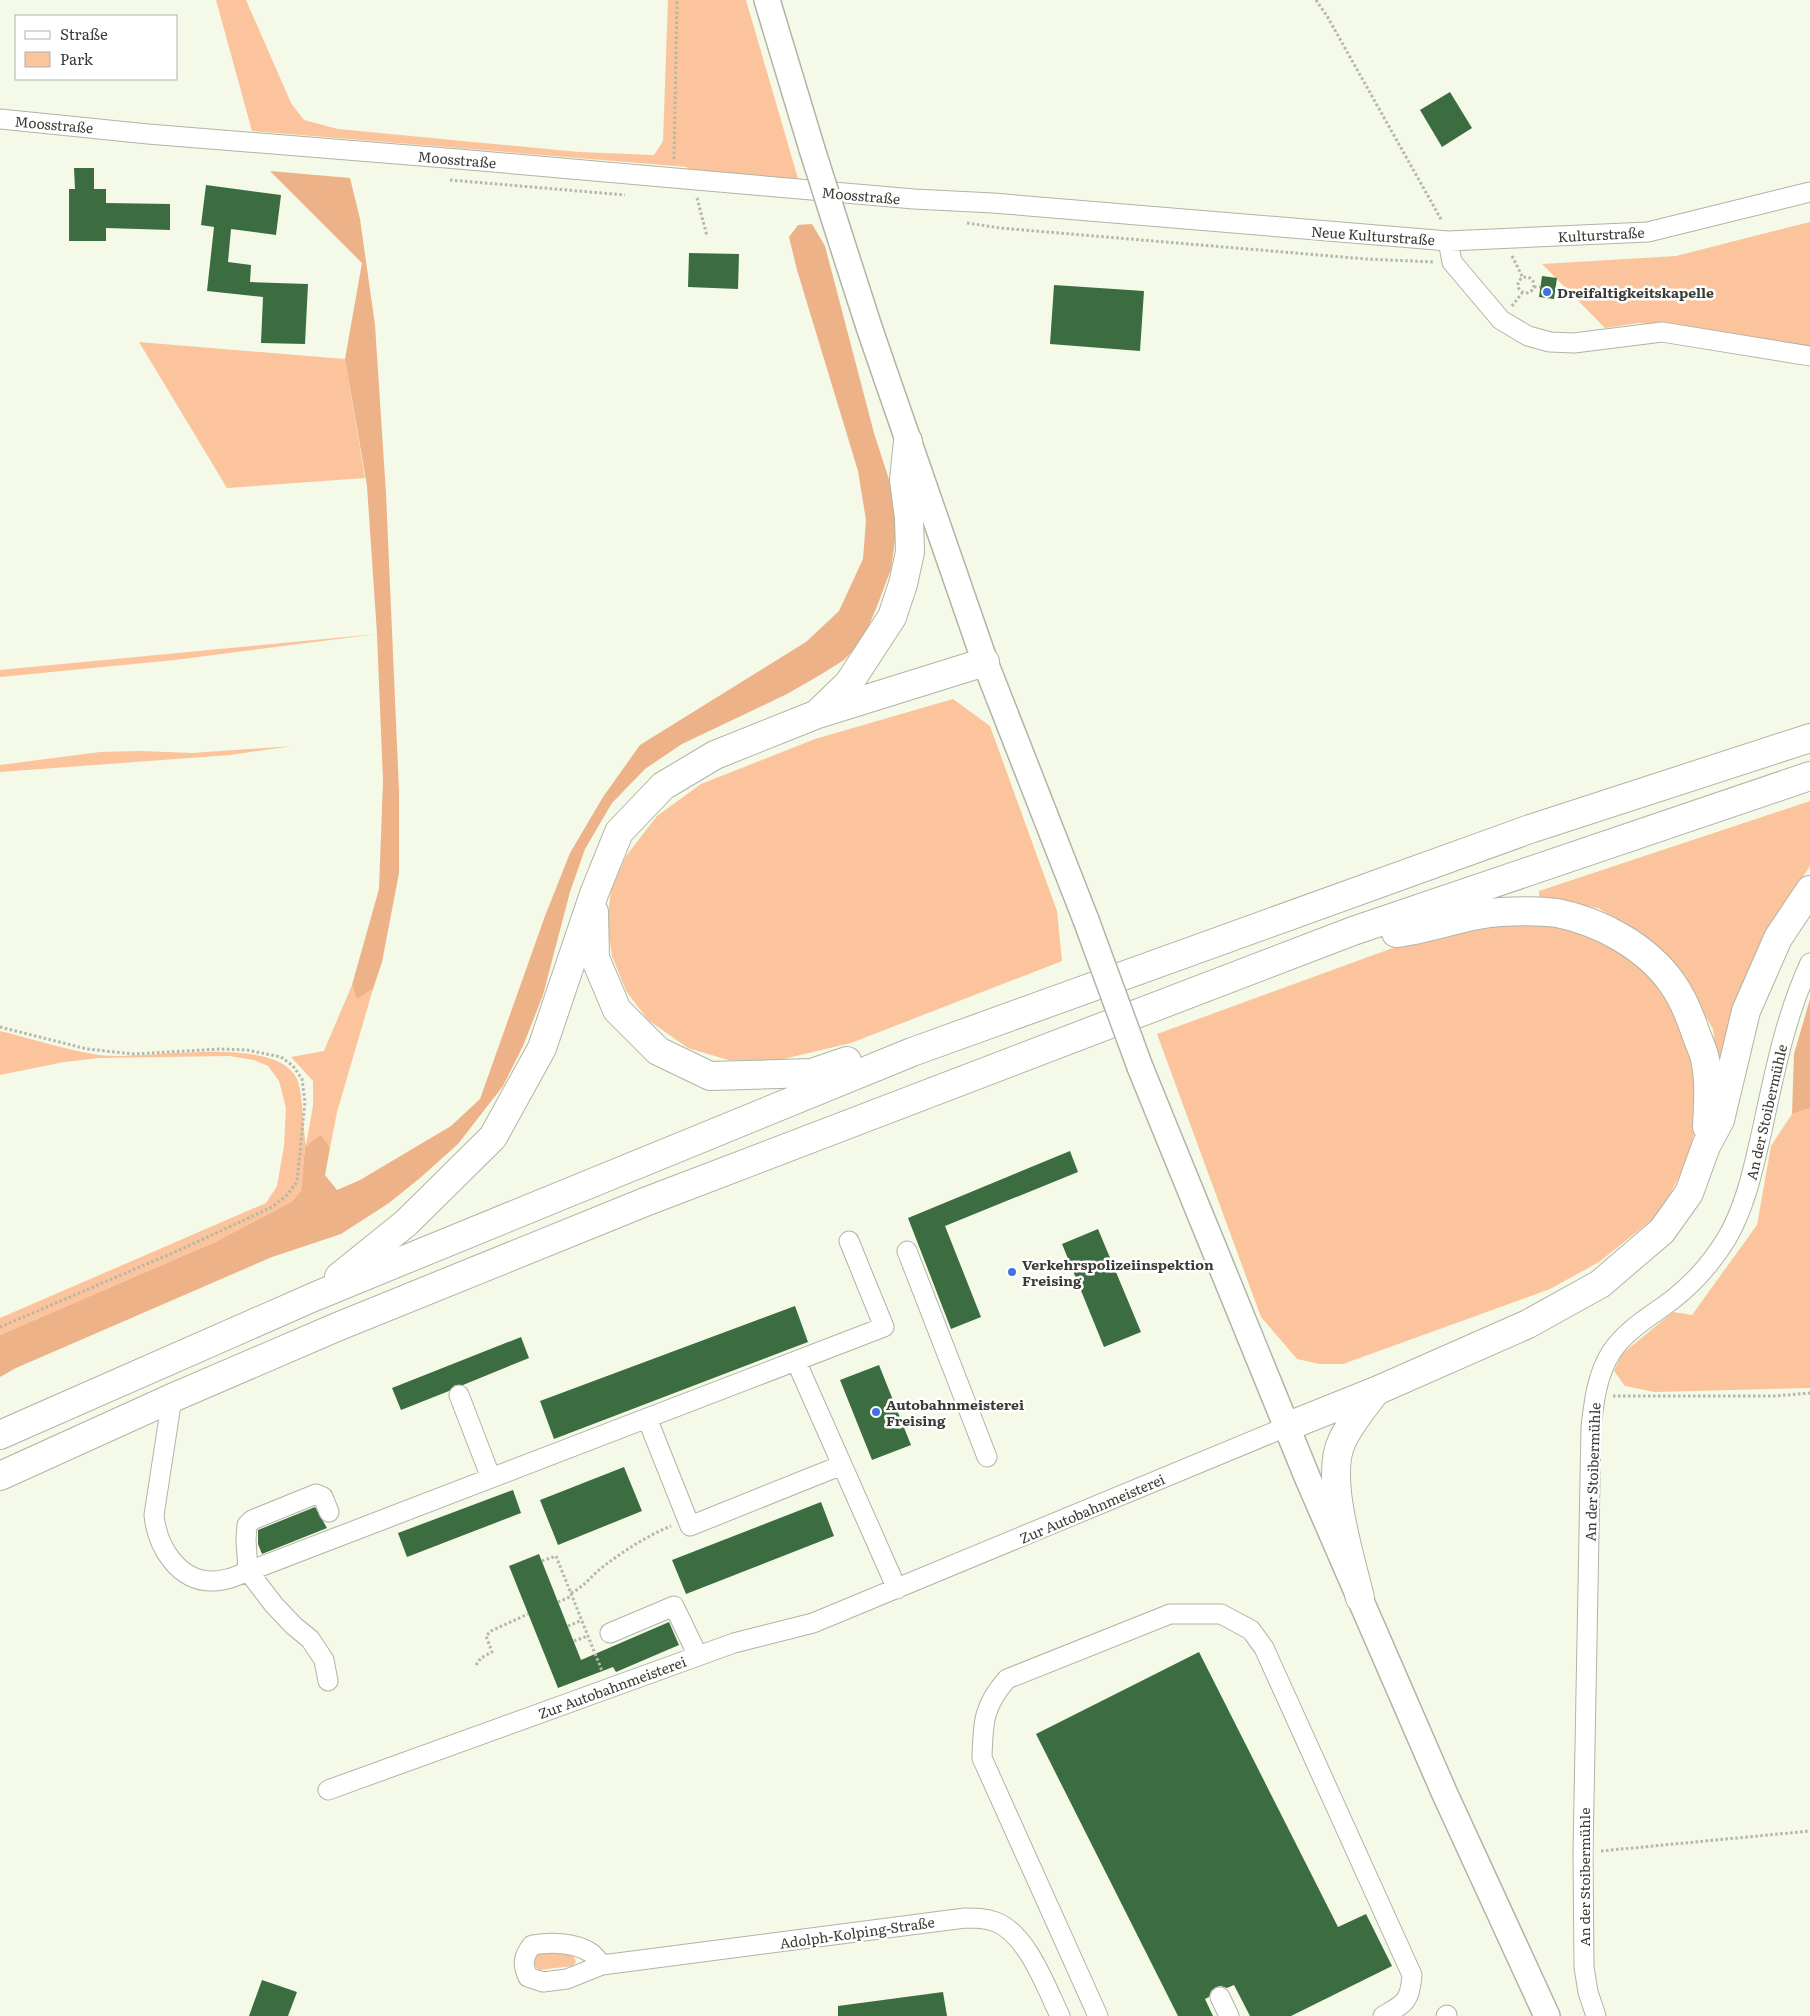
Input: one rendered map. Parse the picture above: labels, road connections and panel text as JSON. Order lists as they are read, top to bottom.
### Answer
{
  "streets": {
    "street": [
      "Moosstraße",
      "Kulturstraße",
      "Neue Kulturstraße",
      "An der Stoibermühle",
      "Zur Autobahnmeisterei",
      "Adolph-Kolping-Straße"
    ]
  },
  "crossings": [
    ["Moosstraße", "Neue Kulturstraße"],
    ["Kulturstraße", "Neue Kulturstraße"]
  ],
  "places": ["Dreifaltigkeitskapelle", "Verkehrspolizeiinspektion Freising", "Autobahnmeisterei Freising"],
  "legend": ["Straße", "Park"]
}
